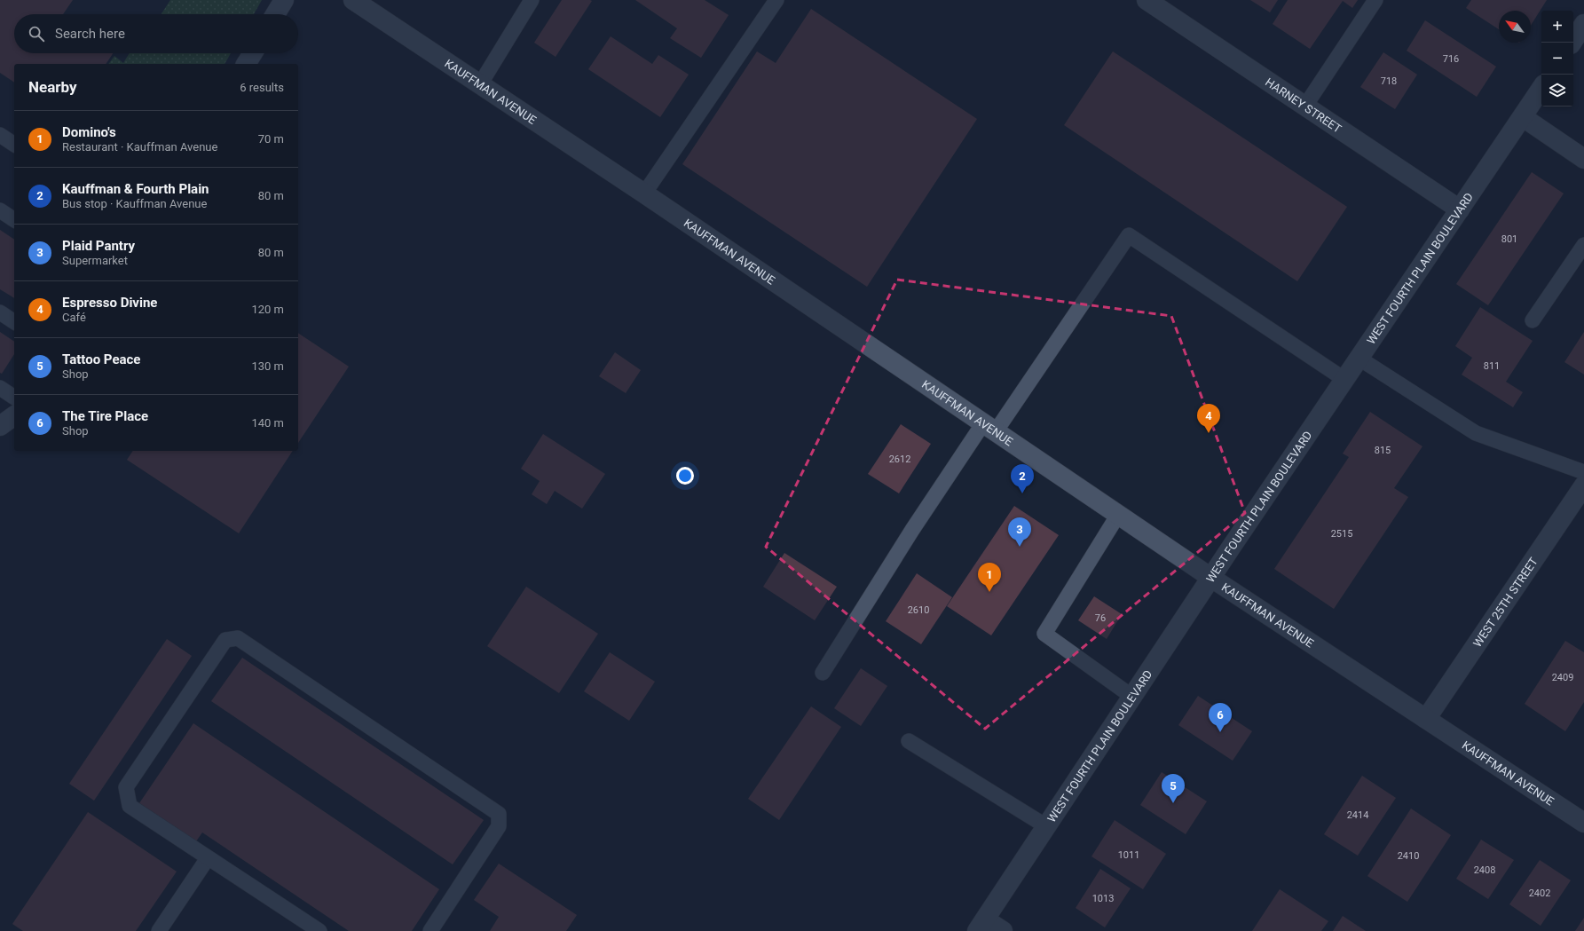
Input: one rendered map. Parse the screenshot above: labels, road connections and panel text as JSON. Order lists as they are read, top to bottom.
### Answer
{
  "streets": {
    "street": [
      "KAUFFMAN AVENUE",
      "HARNEY STREET",
      "WEST FOURTH PLAIN BOULEVARD",
      "WEST 25TH STREET"
    ]
  },
  "crossings": [
    ["KAUFFMAN AVENUE", "WEST FOURTH PLAIN BOULEVARD"],
    ["KAUFFMAN AVENUE", "WEST 25TH STREET"],
    ["HARNEY STREET", "WEST FOURTH PLAIN BOULEVARD"]
  ],
  "house_numbers": [
    "716",
    "718",
    "801",
    "811",
    "815",
    "2612",
    "2515",
    "2610",
    "76",
    "2409",
    "2414",
    "1011",
    "2410",
    "2408",
    "2402",
    "1013"
  ],
  "north": "top left",
  "page": {
    "map_buttons": ["+", "−"],
    "search": "Search here",
    "heading": ["Nearby", "6 results"],
    "list": [
      {
        "mark": "1",
        "name": "Domino's",
        "note": "Restaurant · Kauffman Avenue",
        "value": "70 m"
      },
      {
        "mark": "2",
        "name": "Kauffman & Fourth Plain",
        "note": "Bus stop · Kauffman Avenue",
        "value": "80 m"
      },
      {
        "mark": "3",
        "name": "Plaid Pantry",
        "note": "Supermarket",
        "value": "80 m"
      },
      {
        "mark": "4",
        "name": "Espresso Divine",
        "note": "Café",
        "value": "120 m"
      },
      {
        "mark": "5",
        "name": "Tattoo Peace",
        "note": "Shop",
        "value": "130 m"
      },
      {
        "mark": "6",
        "name": "The Tire Place",
        "note": "Shop",
        "value": "140 m"
      }
    ],
    "pins": [
      "4",
      "2",
      "3",
      "1",
      "6",
      "5"
    ]
  }
}
